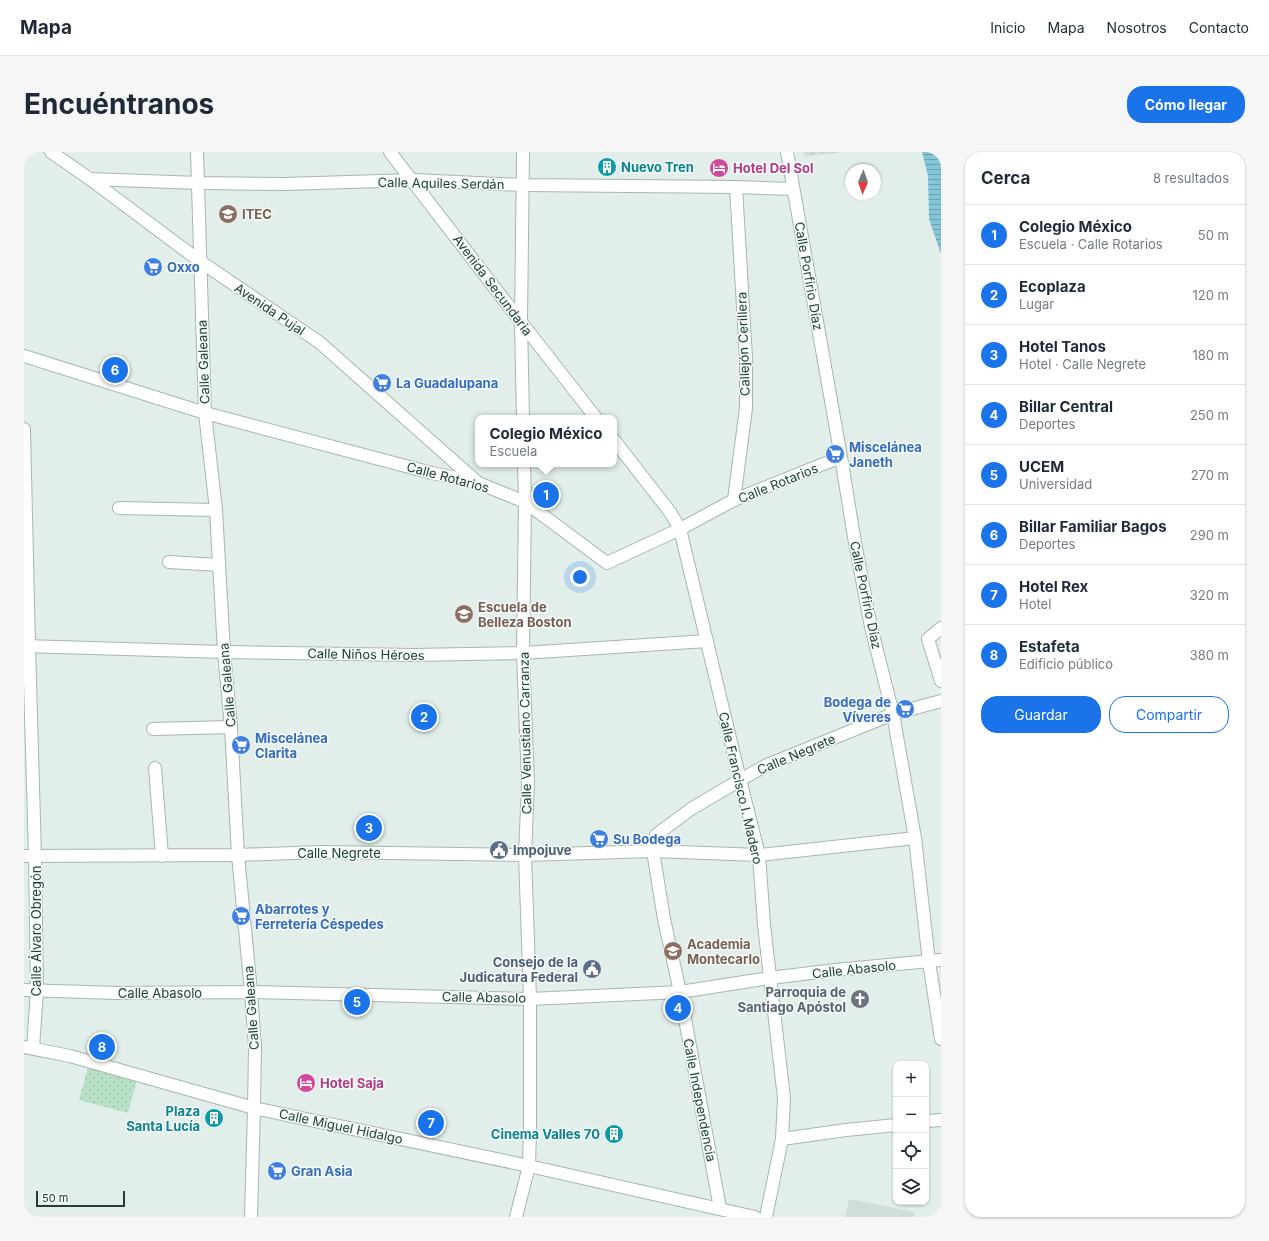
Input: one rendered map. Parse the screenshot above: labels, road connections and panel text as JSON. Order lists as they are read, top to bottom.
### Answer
{
  "streets": {
    "street": [
      "Calle Aquiles Serdán",
      "Calle Porfirio Díaz",
      "Avenida Secundaria",
      "Avenida Pujal",
      "Callejón Cerillera",
      "Calle Galeana",
      "Calle Rotarios",
      "Calle Niños Héroes",
      "Calle Venustiano Carranza",
      "Calle Negrete",
      "Calle Francisco I. Madero",
      "Calle Álvaro Obregón",
      "Calle Abasolo",
      "Calle Independencia",
      "Calle Miguel Hidalgo"
    ]
  },
  "crossings": [
    ["Calle Aquiles Serdán", "Calle Porfirio Díaz"],
    ["Calle Aquiles Serdán", "Avenida Secundaria"],
    ["Calle Aquiles Serdán", "Avenida Pujal"],
    ["Calle Aquiles Serdán", "Callejón Cerillera"],
    ["Calle Aquiles Serdán", "Calle Galeana"],
    ["Calle Porfirio Díaz", "Calle Rotarios"],
    ["Calle Porfirio Díaz", "Calle Negrete"],
    ["Calle Porfirio Díaz", "Calle Abasolo"],
    ["Avenida Pujal", "Calle Galeana"],
    ["Avenida Pujal", "Calle Rotarios"],
    ["Callejón Cerillera", "Calle Rotarios"],
    ["Calle Galeana", "Calle Rotarios"],
    ["Calle Galeana", "Calle Niños Héroes"],
    ["Calle Galeana", "Calle Negrete"],
    ["Calle Galeana", "Calle Abasolo"],
    ["Calle Galeana", "Calle Miguel Hidalgo"],
    ["Calle Rotarios", "Calle Venustiano Carranza"],
    ["Calle Rotarios", "Calle Francisco I. Madero"],
    ["Calle Niños Héroes", "Calle Venustiano Carranza"],
    ["Calle Niños Héroes", "Calle Francisco I. Madero"],
    ["Calle Niños Héroes", "Calle Álvaro Obregón"],
    ["Calle Venustiano Carranza", "Calle Negrete"],
    ["Calle Venustiano Carranza", "Calle Abasolo"],
    ["Calle Venustiano Carranza", "Calle Miguel Hidalgo"],
    ["Calle Negrete", "Calle Francisco I. Madero"],
    ["Calle Negrete", "Calle Álvaro Obregón"],
    ["Calle Negrete", "Calle Independencia"],
    ["Calle Francisco I. Madero", "Calle Abasolo"],
    ["Calle Álvaro Obregón", "Calle Abasolo"],
    ["Calle Álvaro Obregón", "Calle Miguel Hidalgo"],
    ["Calle Abasolo", "Calle Independencia"],
    ["Calle Independencia", "Calle Miguel Hidalgo"]
  ],
  "places": {
    "building": ["Nuevo Tren", "Plaza Santa Lucía", "Cinema Valles 70"],
    "hotel": ["Hotel Del Sol", "Hotel Saja"],
    "school or university": ["ITEC", "Escuela de Belleza Boston", "Academia Montecarlo"],
    "supermarket": [
      "Oxxo",
      "La Guadalupana",
      "Miscelánea Janeth",
      "Bodega de Víveres",
      "Miscelánea Clarita",
      "Su Bodega",
      "Abarrotes y Ferretería Céspedes",
      "Gran Asia"
    ],
    "public building": ["Impojuve", "Consejo de la Judicatura Federal"],
    "church": ["Parroquia de Santiago Apóstol"]
  },
  "scale_bar": "50 m",
  "north": "bottom",
  "page": {
    "header": "Mapa",
    "nav": [
      "Inicio",
      "Mapa",
      "Nosotros",
      "Contacto"
    ],
    "buttons": [
      "Cómo llegar",
      ["Guardar", "Compartir"]
    ],
    "title": "Encuéntranos",
    "heading": ["Cerca", "8 resultados"],
    "list": [
      {
        "mark": "1",
        "name": "Colegio México",
        "note": "Escuela · Calle Rotarios",
        "value": "50 m"
      },
      {
        "mark": "2",
        "name": "Ecoplaza",
        "note": "Lugar",
        "value": "120 m"
      },
      {
        "mark": "3",
        "name": "Hotel Tanos",
        "note": "Hotel · Calle Negrete",
        "value": "180 m"
      },
      {
        "mark": "4",
        "name": "Billar Central",
        "note": "Deportes",
        "value": "250 m"
      },
      {
        "mark": "5",
        "name": "UCEM",
        "note": "Universidad",
        "value": "270 m"
      },
      {
        "mark": "6",
        "name": "Billar Familiar Bagos",
        "note": "Deportes",
        "value": "290 m"
      },
      {
        "mark": "7",
        "name": "Hotel Rex",
        "note": "Hotel",
        "value": "320 m"
      },
      {
        "mark": "8",
        "name": "Estafeta",
        "note": "Edificio público",
        "value": "380 m"
      }
    ],
    "pins": [
      "6",
      "1",
      "2",
      "3",
      "5",
      "4",
      "8",
      "7"
    ],
    "popup": ["Colegio México", "Escuela"],
    "map_buttons": ["+", "−"],
    "scale": "50 m"
  }
}
